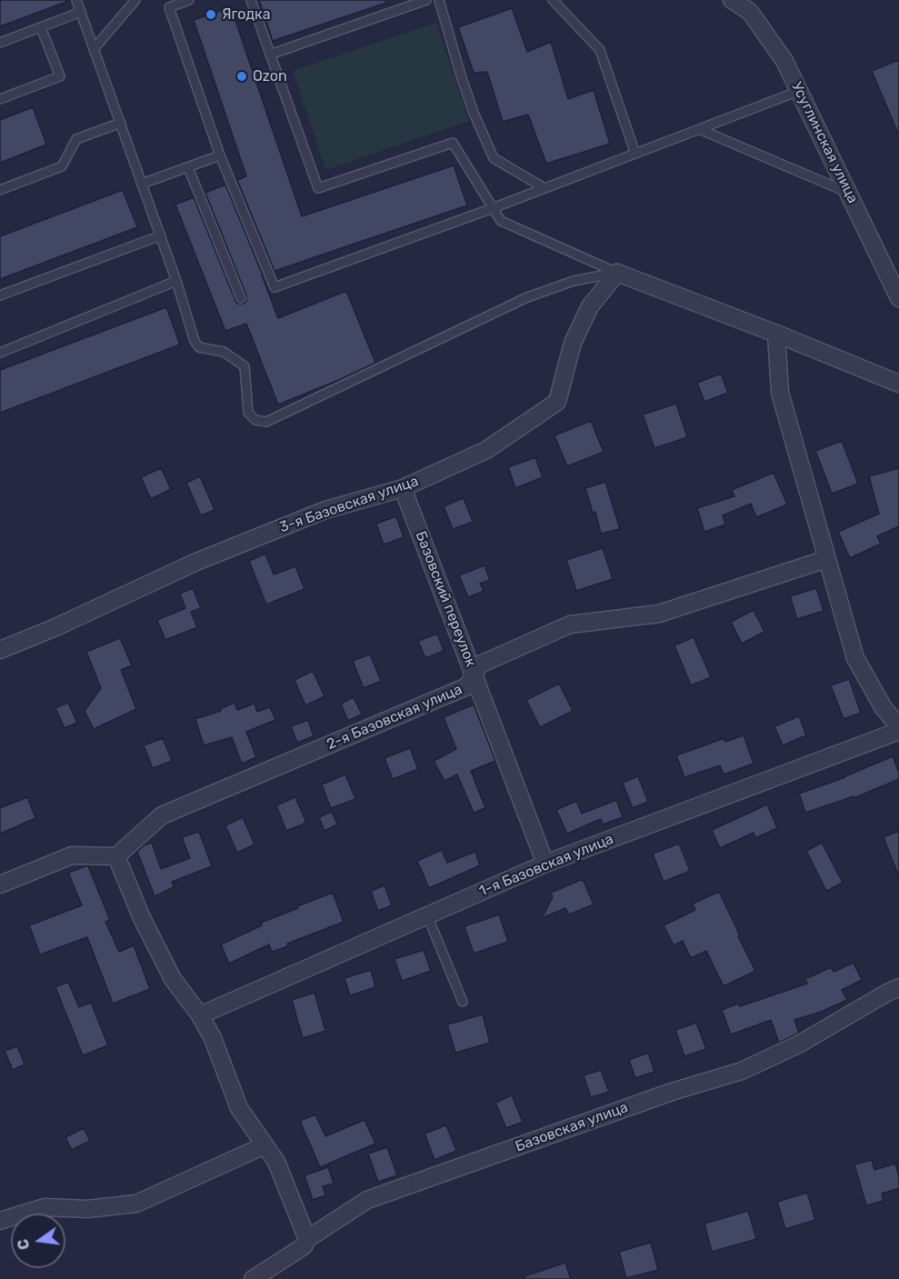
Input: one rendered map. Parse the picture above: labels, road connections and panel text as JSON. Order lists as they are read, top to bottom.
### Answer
{
  "streets": {
    "street": [
      "Усуглинская улица",
      "3-я Базовская улица",
      "Базовский переулок",
      "2-я Базовская улица",
      "1-я Базовская улица",
      "Базовская улица"
    ]
  },
  "crossings": [
    ["3-я Базовская улица", "Базовский переулок"],
    ["Базовский переулок", "2-я Базовская улица"],
    ["Базовский переулок", "1-я Базовская улица"]
  ],
  "places": ["Ягодка", "Ozon"],
  "north": "left"
}
